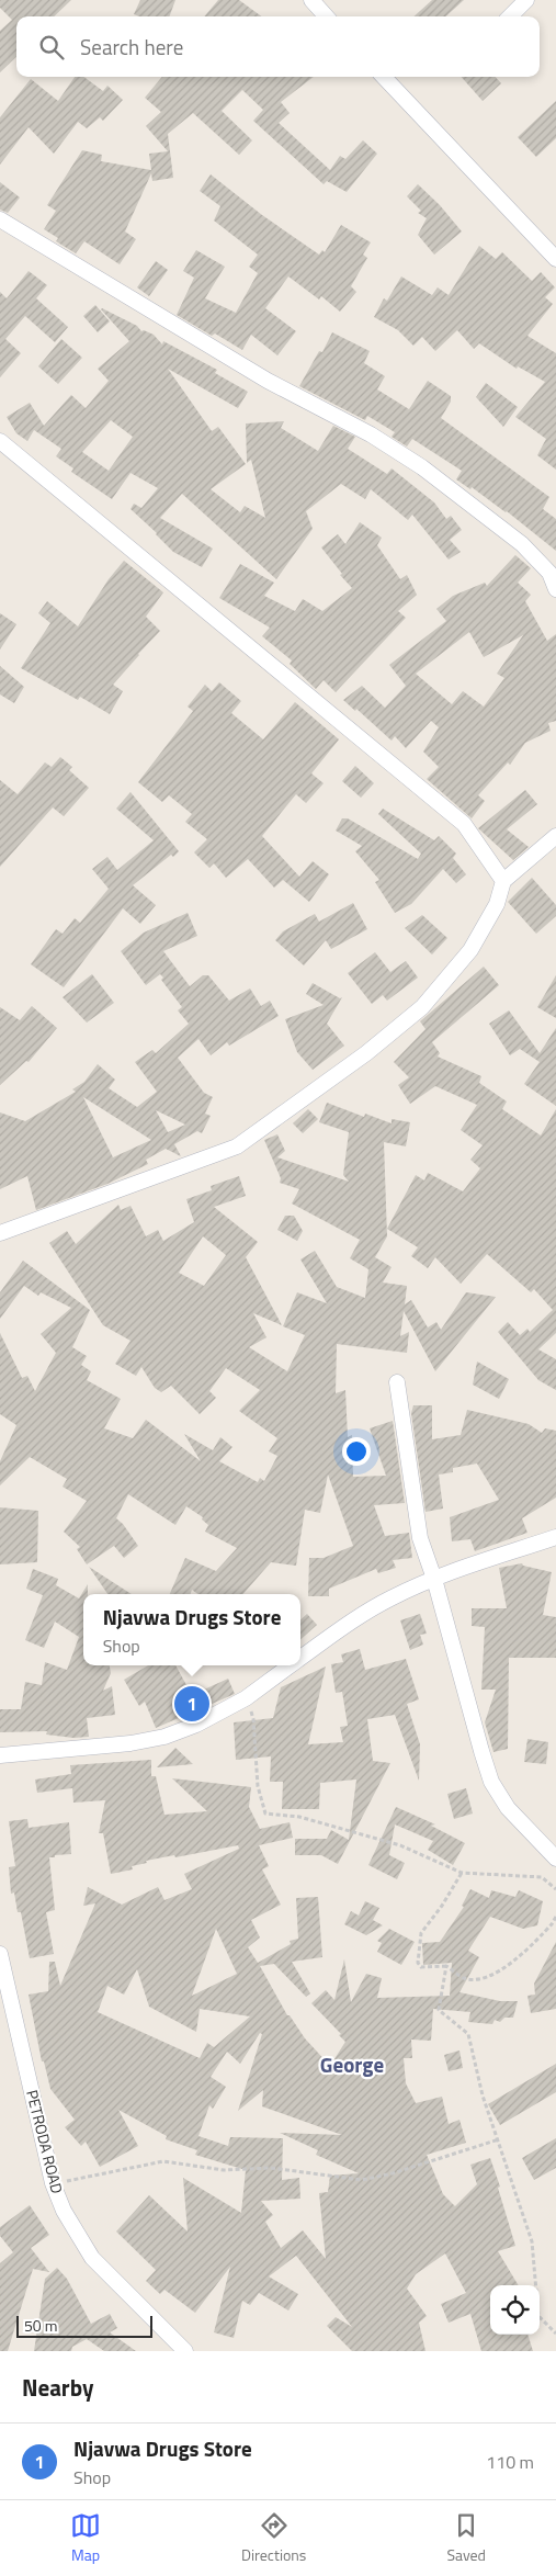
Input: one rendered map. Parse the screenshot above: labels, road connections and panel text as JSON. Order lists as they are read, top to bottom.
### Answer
{
  "streets": {
    "street": ["PETRODA ROAD"]
  },
  "districts": ["George"],
  "scale_bar": "50 m",
  "page": {
    "search": "Search here",
    "popup": ["Njavwa Drugs Store", "Shop"],
    "pins": "1",
    "scale": "50 m",
    "heading": "Nearby",
    "list": [
      {
        "mark": "1",
        "name": "Njavwa Drugs Store",
        "note": "Shop",
        "value": "110 m"
      }
    ],
    "nav": ["Map", "Directions", "Saved"]
  }
}
